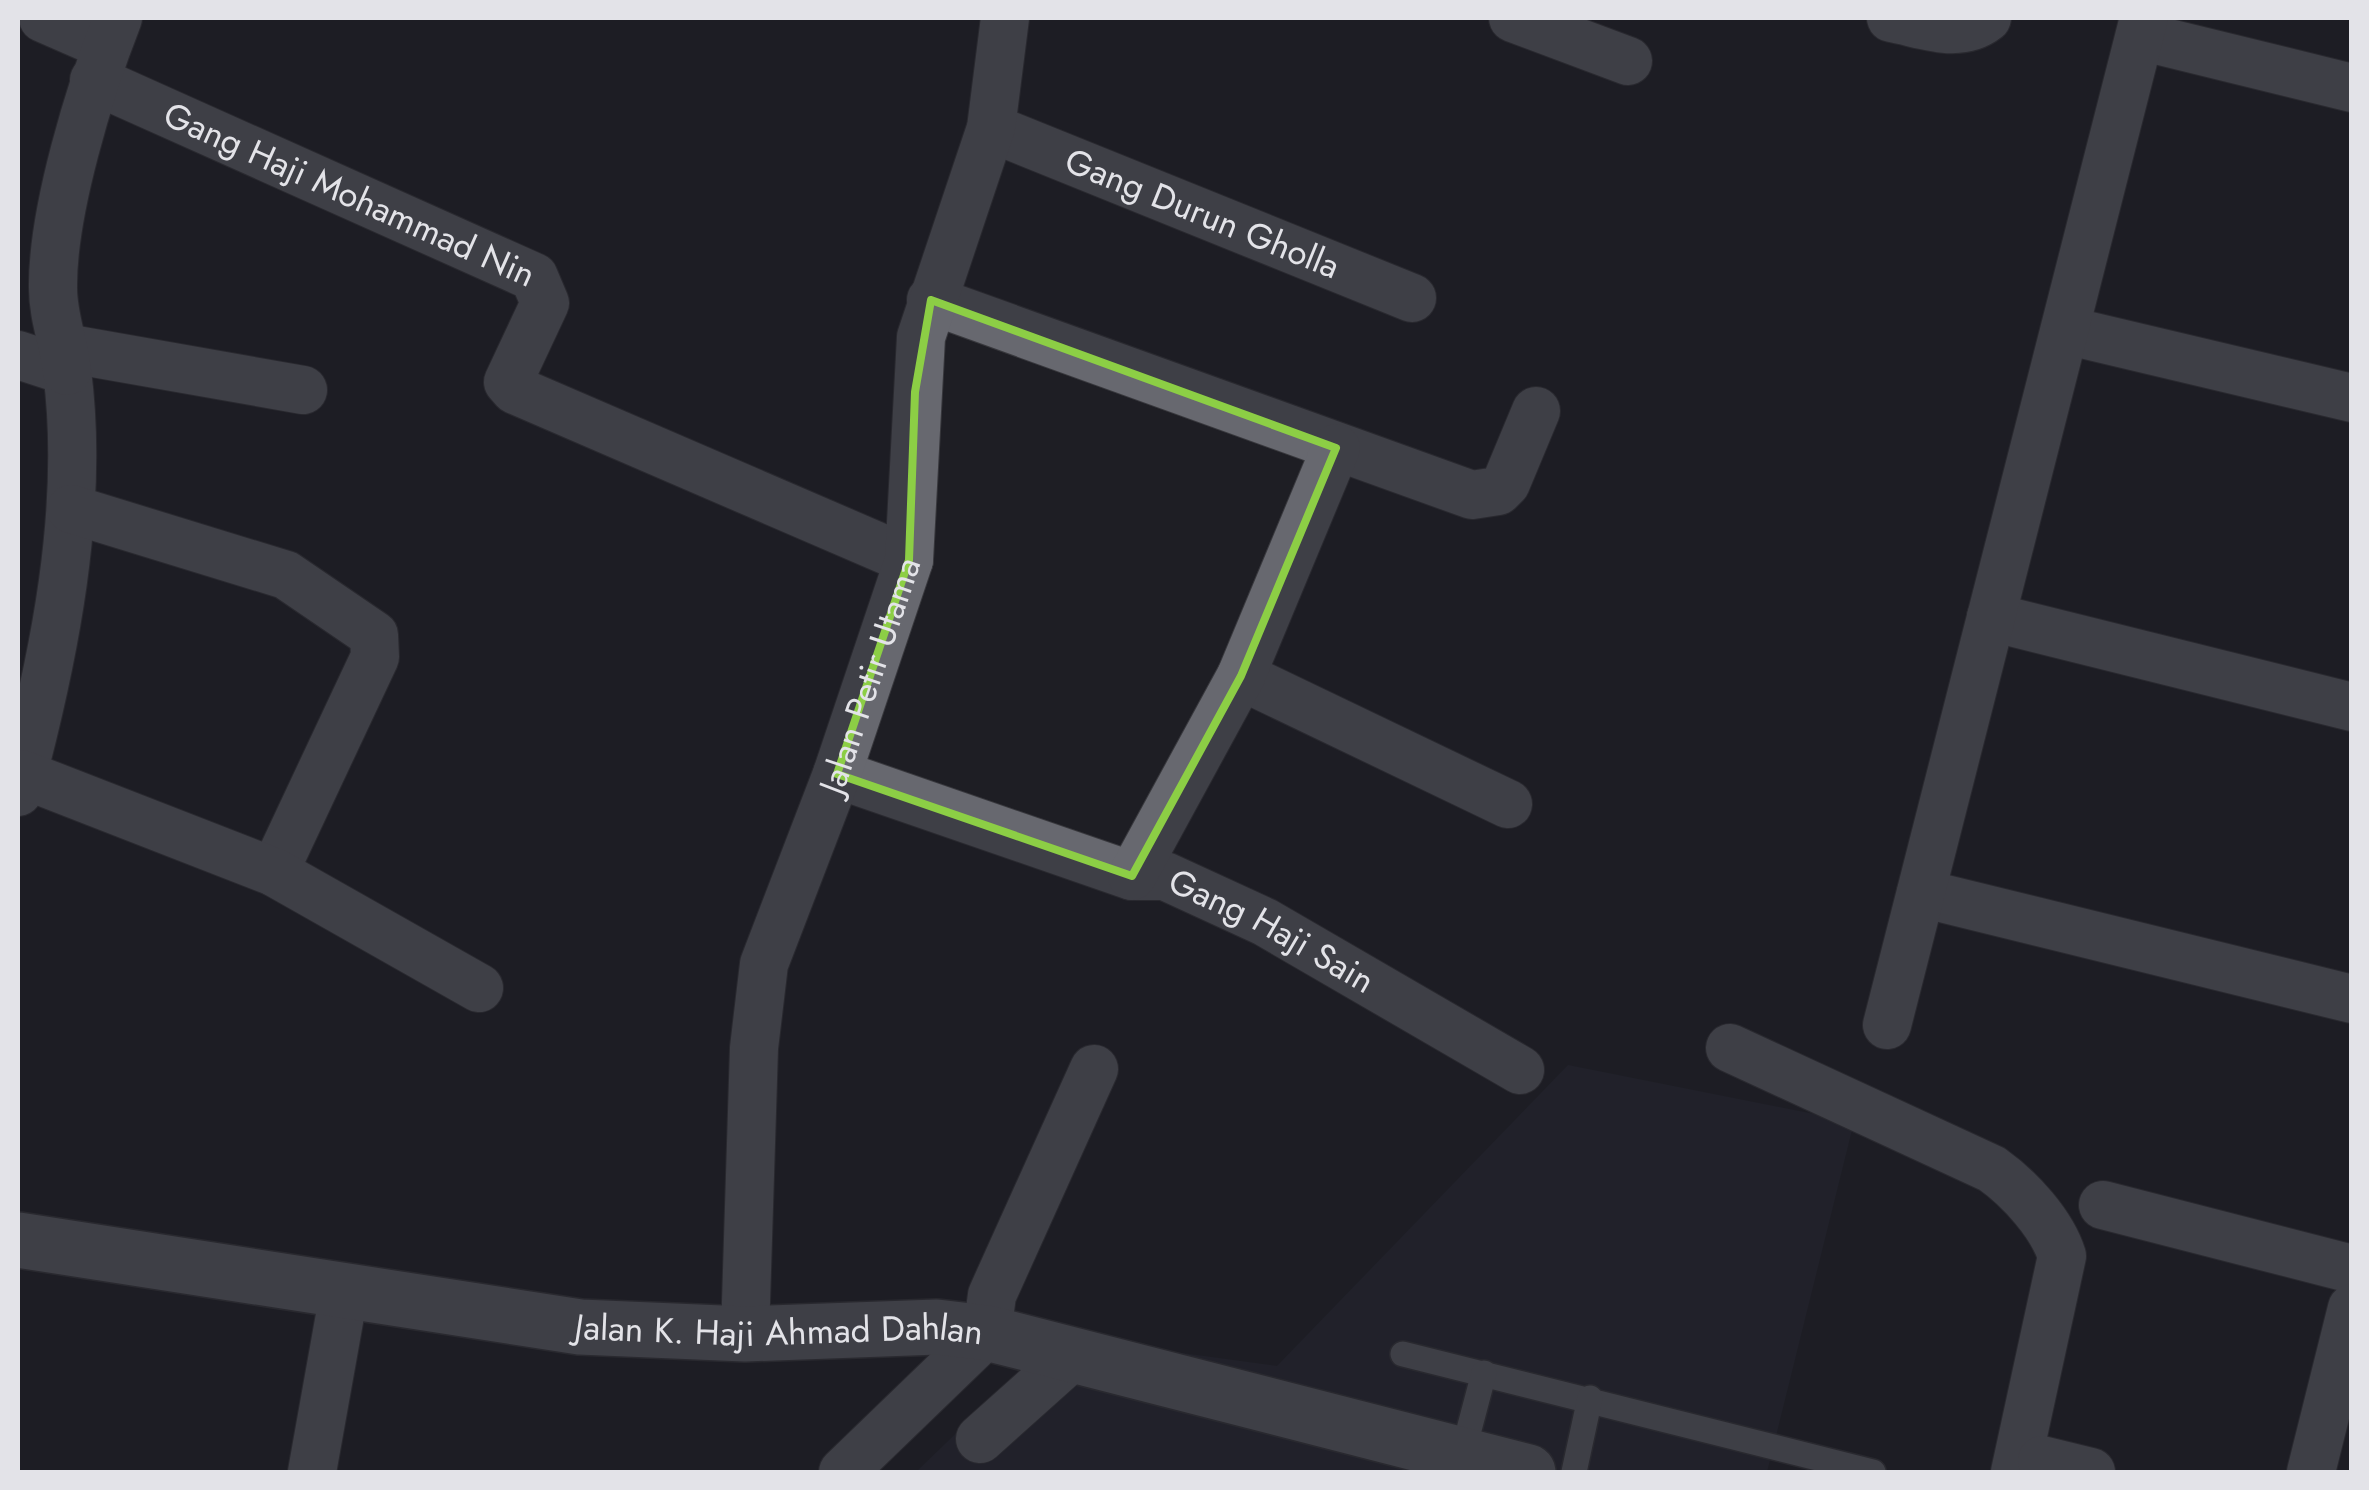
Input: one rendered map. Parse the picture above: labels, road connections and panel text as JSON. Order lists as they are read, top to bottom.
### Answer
{
  "streets": {
    "main road": ["Jalan K. Haji Ahmad Dahlan"],
    "street": [
      "Gang Haji Mohammad Nin",
      "Gang Durun Gholla",
      "Jalan Petir Utama",
      "Gang Haji Sain"
    ]
  },
  "crossings": [
    ["Gang Haji Mohammad Nin", "Jalan Petir Utama"],
    ["Gang Durun Gholla", "Jalan Petir Utama"],
    ["Jalan Petir Utama", "Gang Haji Sain"],
    ["Jalan Petir Utama", "Jalan K. Haji Ahmad Dahlan"]
  ]
}
